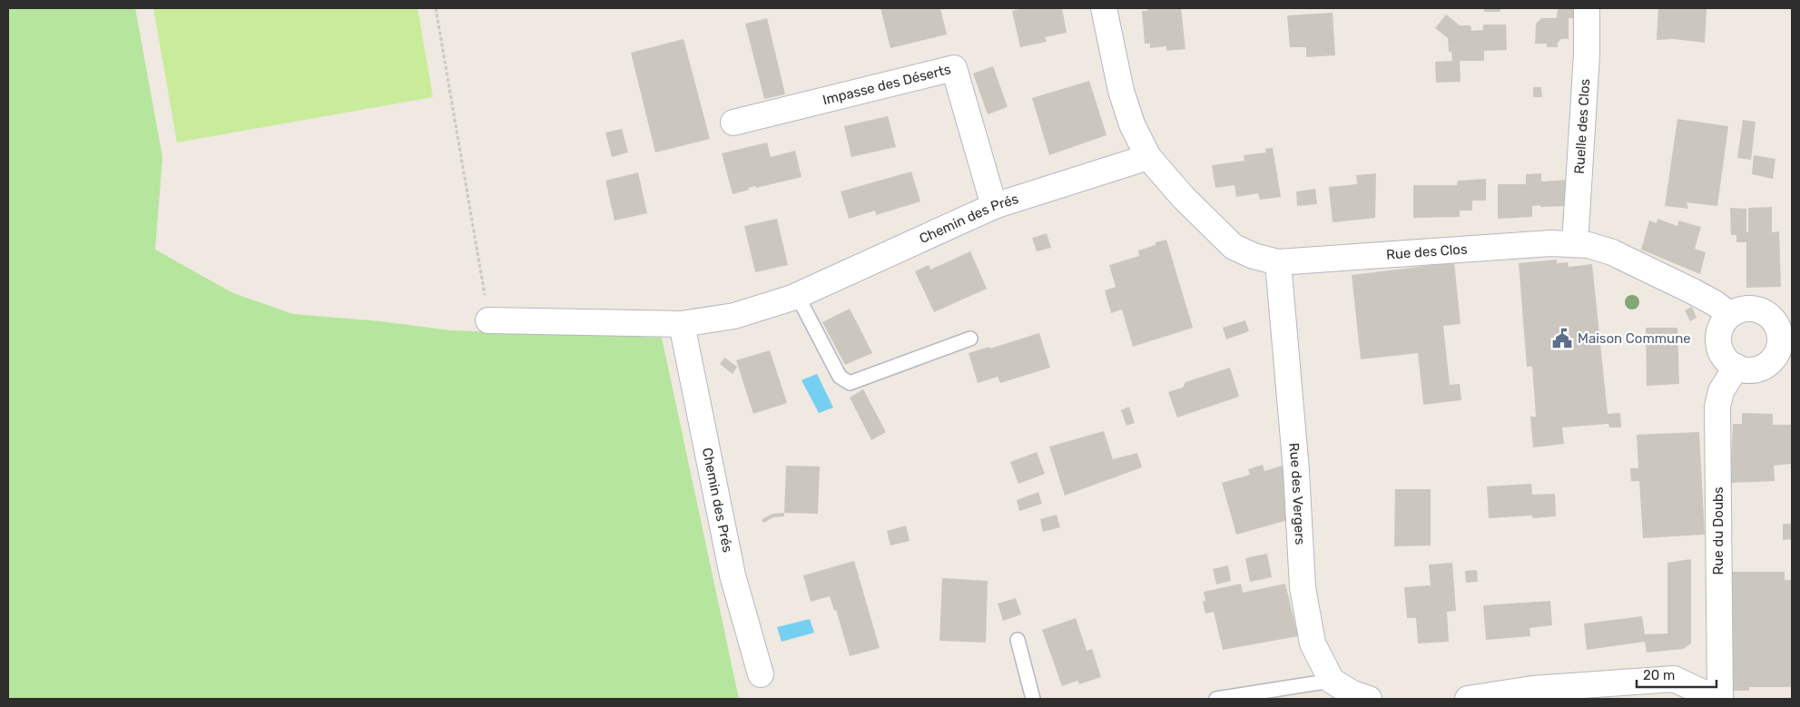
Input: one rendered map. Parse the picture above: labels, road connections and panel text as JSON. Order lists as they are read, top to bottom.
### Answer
{
  "streets": {
    "street": [
      "Impasse des Déserts",
      "Ruelle des Clos",
      "Chemin des Prés",
      "Rue des Clos",
      "Rue des Vergers",
      "Rue du Doubs"
    ]
  },
  "crossings": [
    ["Impasse des Déserts", "Chemin des Prés"],
    ["Ruelle des Clos", "Rue des Clos"],
    ["Chemin des Prés", "Rue des Clos"],
    ["Rue des Clos", "Rue des Vergers"],
    ["Rue des Clos", "Rue du Doubs"]
  ],
  "places": {
    "public building": ["Maison Commune"]
  },
  "scale_bar": "20 m"
}
